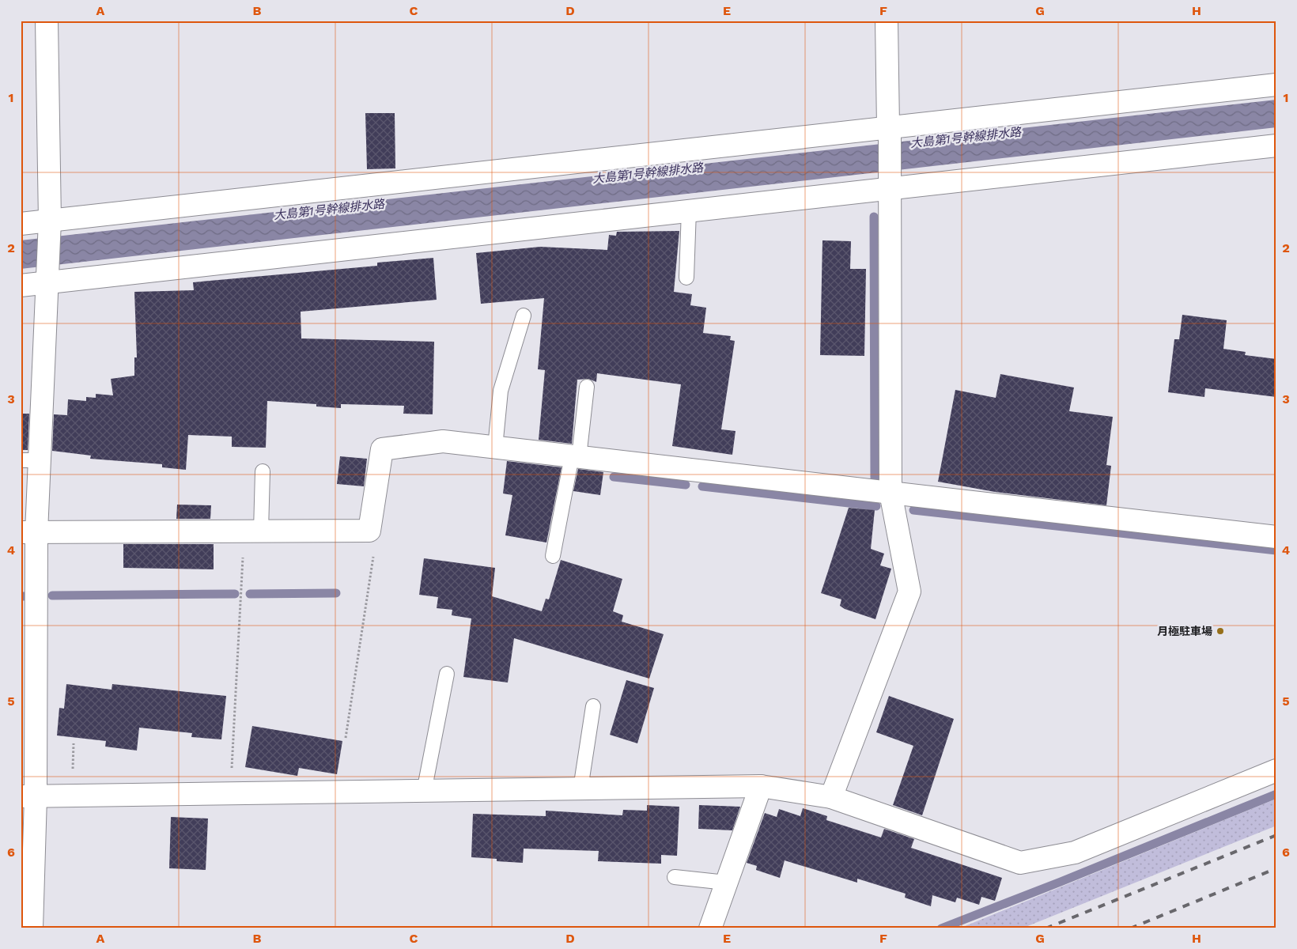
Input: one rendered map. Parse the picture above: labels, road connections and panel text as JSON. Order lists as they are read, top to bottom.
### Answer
{
  "water": ["大島第1号幹線排水路"],
  "places": ["月極駐車場"],
  "grid": {
    "columns": [
      "A",
      "B",
      "C",
      "D",
      "E",
      "F",
      "G",
      "H"
    ],
    "rows": [
      "1",
      "2",
      "3",
      "4",
      "5",
      "6"
    ]
  }
}
